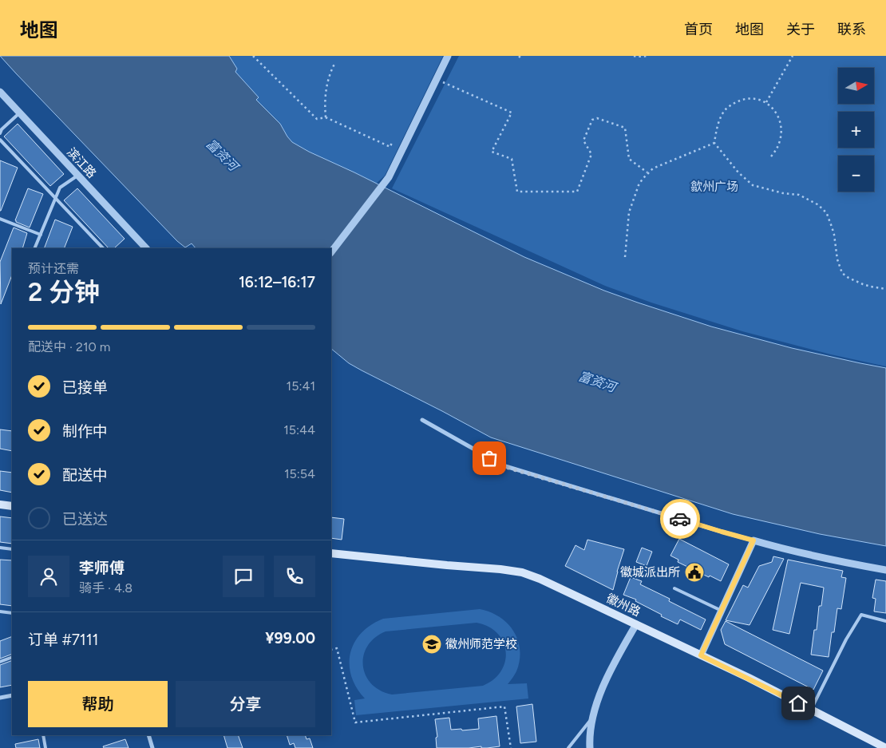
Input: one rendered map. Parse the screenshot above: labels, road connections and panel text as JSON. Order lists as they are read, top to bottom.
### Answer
{
  "streets": {
    "main road": ["徽州路"],
    "street": ["滨江路"]
  },
  "water": ["富资河"],
  "parks": ["歙州广场"],
  "places": {
    "public building": ["徽城派出所"],
    "school or university": ["徽州师范学校"]
  },
  "north": "right",
  "page": {
    "header": "地图",
    "nav": [
      "首页",
      "地图",
      "关于",
      "联系"
    ],
    "map_buttons": ["+", "−"],
    "heading": ["2 分钟", "预计还需", "16:12–16:17"],
    "panel": [
      "李师傅",
      "骑手 · 4.8",
      "订单 #7111",
      "¥99.00"
    ],
    "bar": "配送中 · 210 m",
    "list": [
      ["已接单", "15:41"],
      ["制作中", "15:44"],
      ["配送中", "15:54"],
      "已送达"
    ],
    "buttons": ["帮助", "分享"]
  }
}
